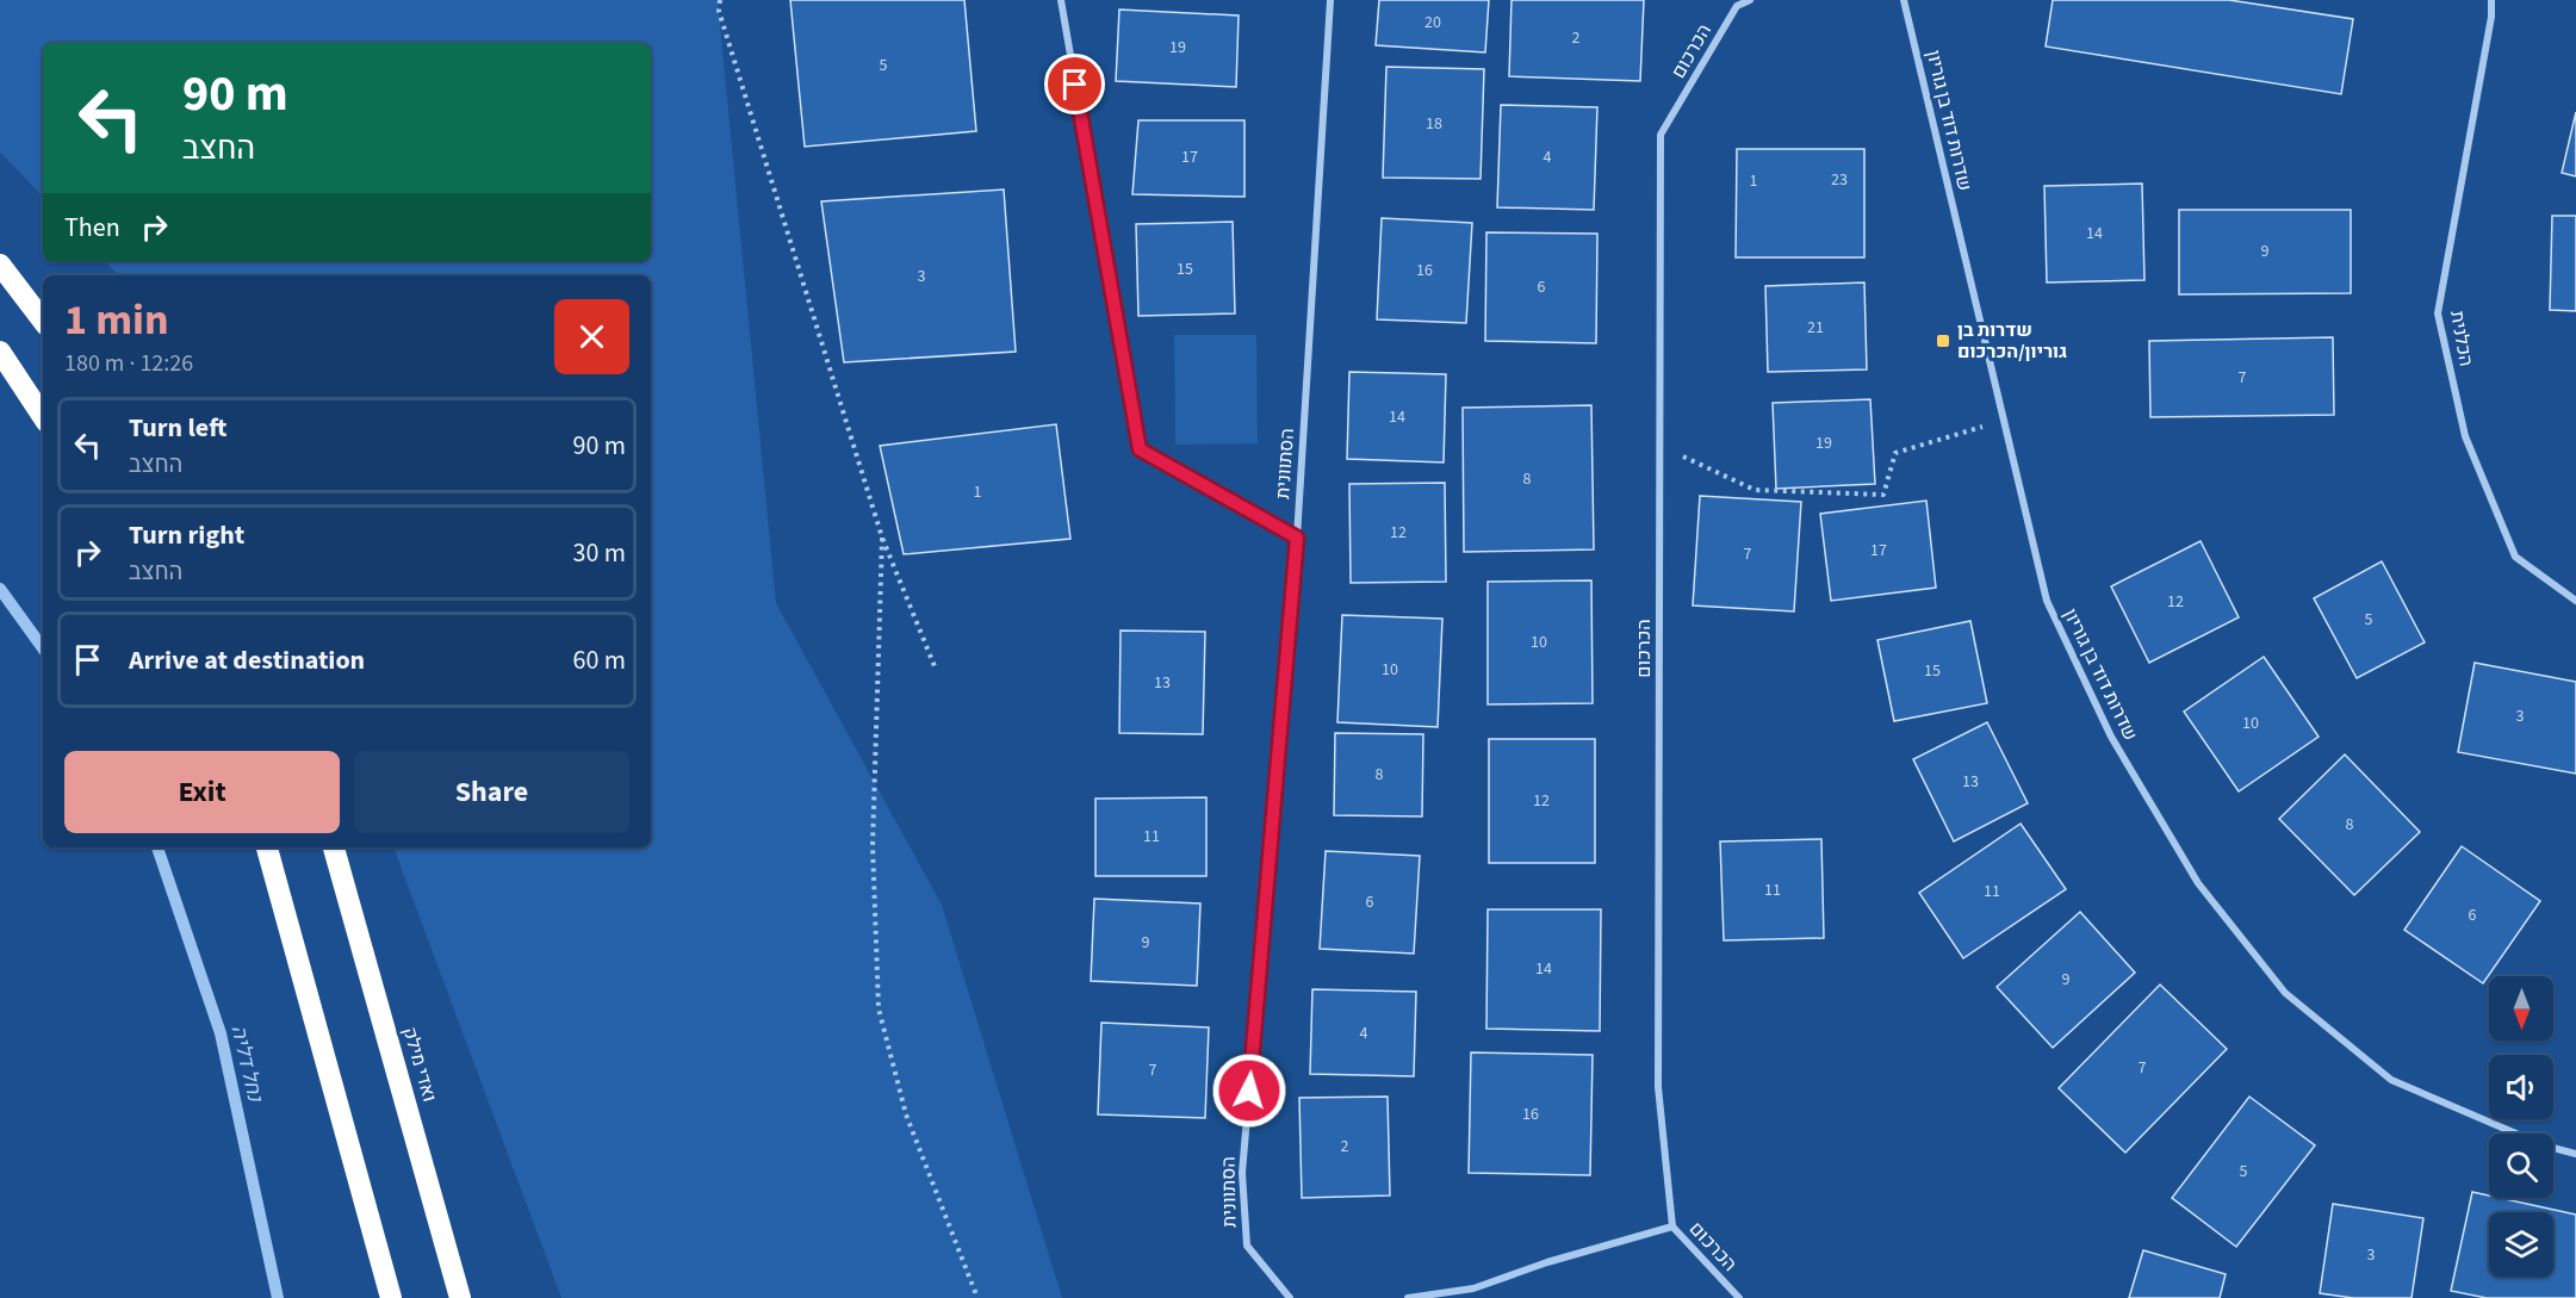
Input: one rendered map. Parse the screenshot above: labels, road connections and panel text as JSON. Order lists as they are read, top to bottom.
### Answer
{
  "streets": {
    "highway": ["ואדי מילק"],
    "street": [
      "הכרכום",
      "שדרות דוד בן גוריון",
      "הכלנית",
      "הסתוונית"
    ]
  },
  "water": ["נחל דליה"],
  "places": {
    "transit": ["שדרות בן גוריון/הכרכום"]
  },
  "house_numbers": [
    "20",
    "2",
    "19",
    "5",
    "18",
    "17",
    "4",
    "23",
    "1",
    "14",
    "9",
    "15",
    "16",
    "3",
    "6",
    "21",
    "7",
    "14",
    "19",
    "8",
    "1",
    "12",
    "17",
    "7",
    "12",
    "5",
    "10",
    "10",
    "15",
    "13",
    "3",
    "10",
    "8",
    "13",
    "12",
    "8",
    "11",
    "11",
    "11",
    "6",
    "6",
    "9",
    "14",
    "9",
    "4",
    "7",
    "7",
    "16",
    "2",
    "5",
    "3"
  ],
  "north": "bottom",
  "page": {
    "turn": ["90 m", "החצב"],
    "then": "Then",
    "heading": ["1 min", "180 m · 12:26"],
    "list": [
      {
        "name": "Turn left",
        "note": "החצב",
        "value": "90 m"
      },
      {
        "name": "Turn right",
        "note": "החצב",
        "value": "30 m"
      },
      {
        "name": "Arrive at destination",
        "value": "60 m"
      }
    ],
    "buttons": ["Exit", "Share"]
  }
}
